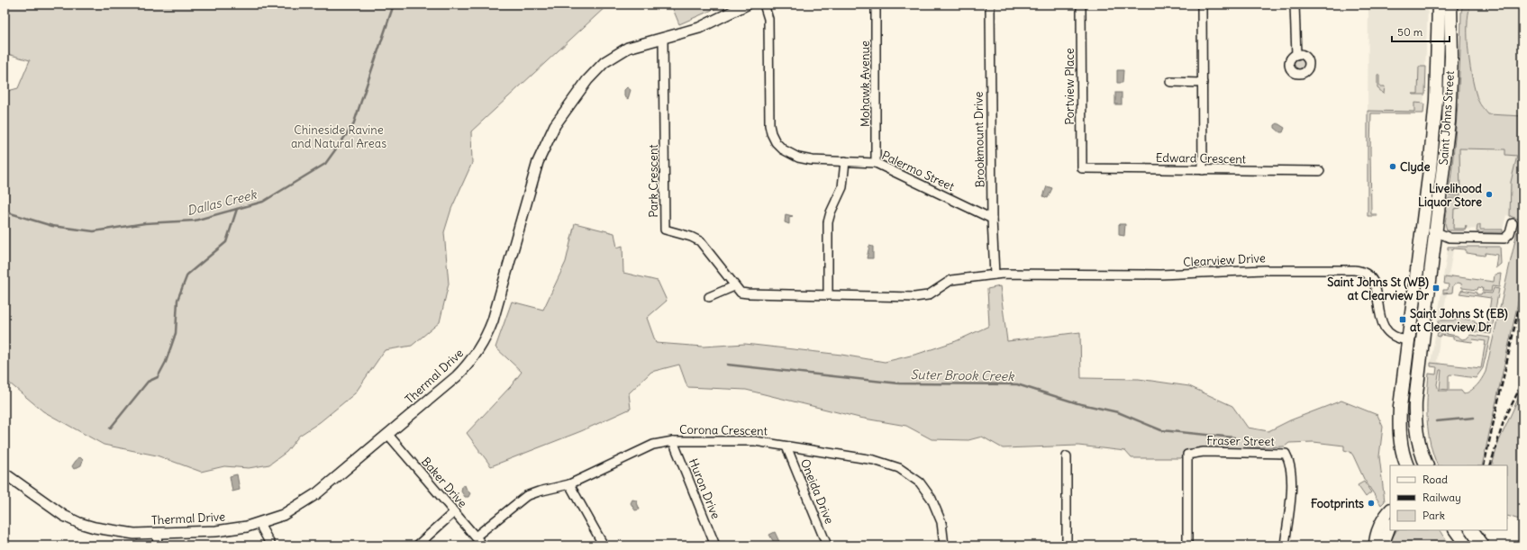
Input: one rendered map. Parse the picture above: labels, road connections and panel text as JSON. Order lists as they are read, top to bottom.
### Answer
{
  "streets": {
    "main road": ["Saint Johns Street"],
    "street": [
      "Mohawk Avenue",
      "Portview Place",
      "Brookmount Drive",
      "Edward Crescent",
      "Palermo Street",
      "Park Crescent",
      "Clearview Drive",
      "Thermal Drive",
      "Corona Crescent",
      "Fraser Street",
      "Baker Drive",
      "Huron Drive",
      "Oneida Drive"
    ]
  },
  "crossings": [
    ["Mohawk Avenue", "Palermo Street"],
    ["Portview Place", "Edward Crescent"],
    ["Saint Johns Street", "Clearview Drive"],
    ["Brookmount Drive", "Palermo Street"],
    ["Brookmount Drive", "Park Crescent"],
    ["Brookmount Drive", "Clearview Drive"],
    ["Park Crescent", "Clearview Drive"],
    ["Park Crescent", "Thermal Drive"],
    ["Thermal Drive", "Baker Drive"],
    ["Corona Crescent", "Baker Drive"],
    ["Corona Crescent", "Huron Drive"],
    ["Corona Crescent", "Oneida Drive"]
  ],
  "water": ["Dallas Creek", "Suter Brook Creek"],
  "parks": ["Chineside Ravine and Natural Areas"],
  "places": {
    "other": ["Clyde", "Livelihood Liquor Store", "Footprints"],
    "transit": ["Saint Johns St (WB) at Clearview Dr", "Saint Johns St (EB) at Clearview Dr"]
  },
  "legend": ["Road", "Railway", "Park"],
  "scale_bar": "50 m"
}
